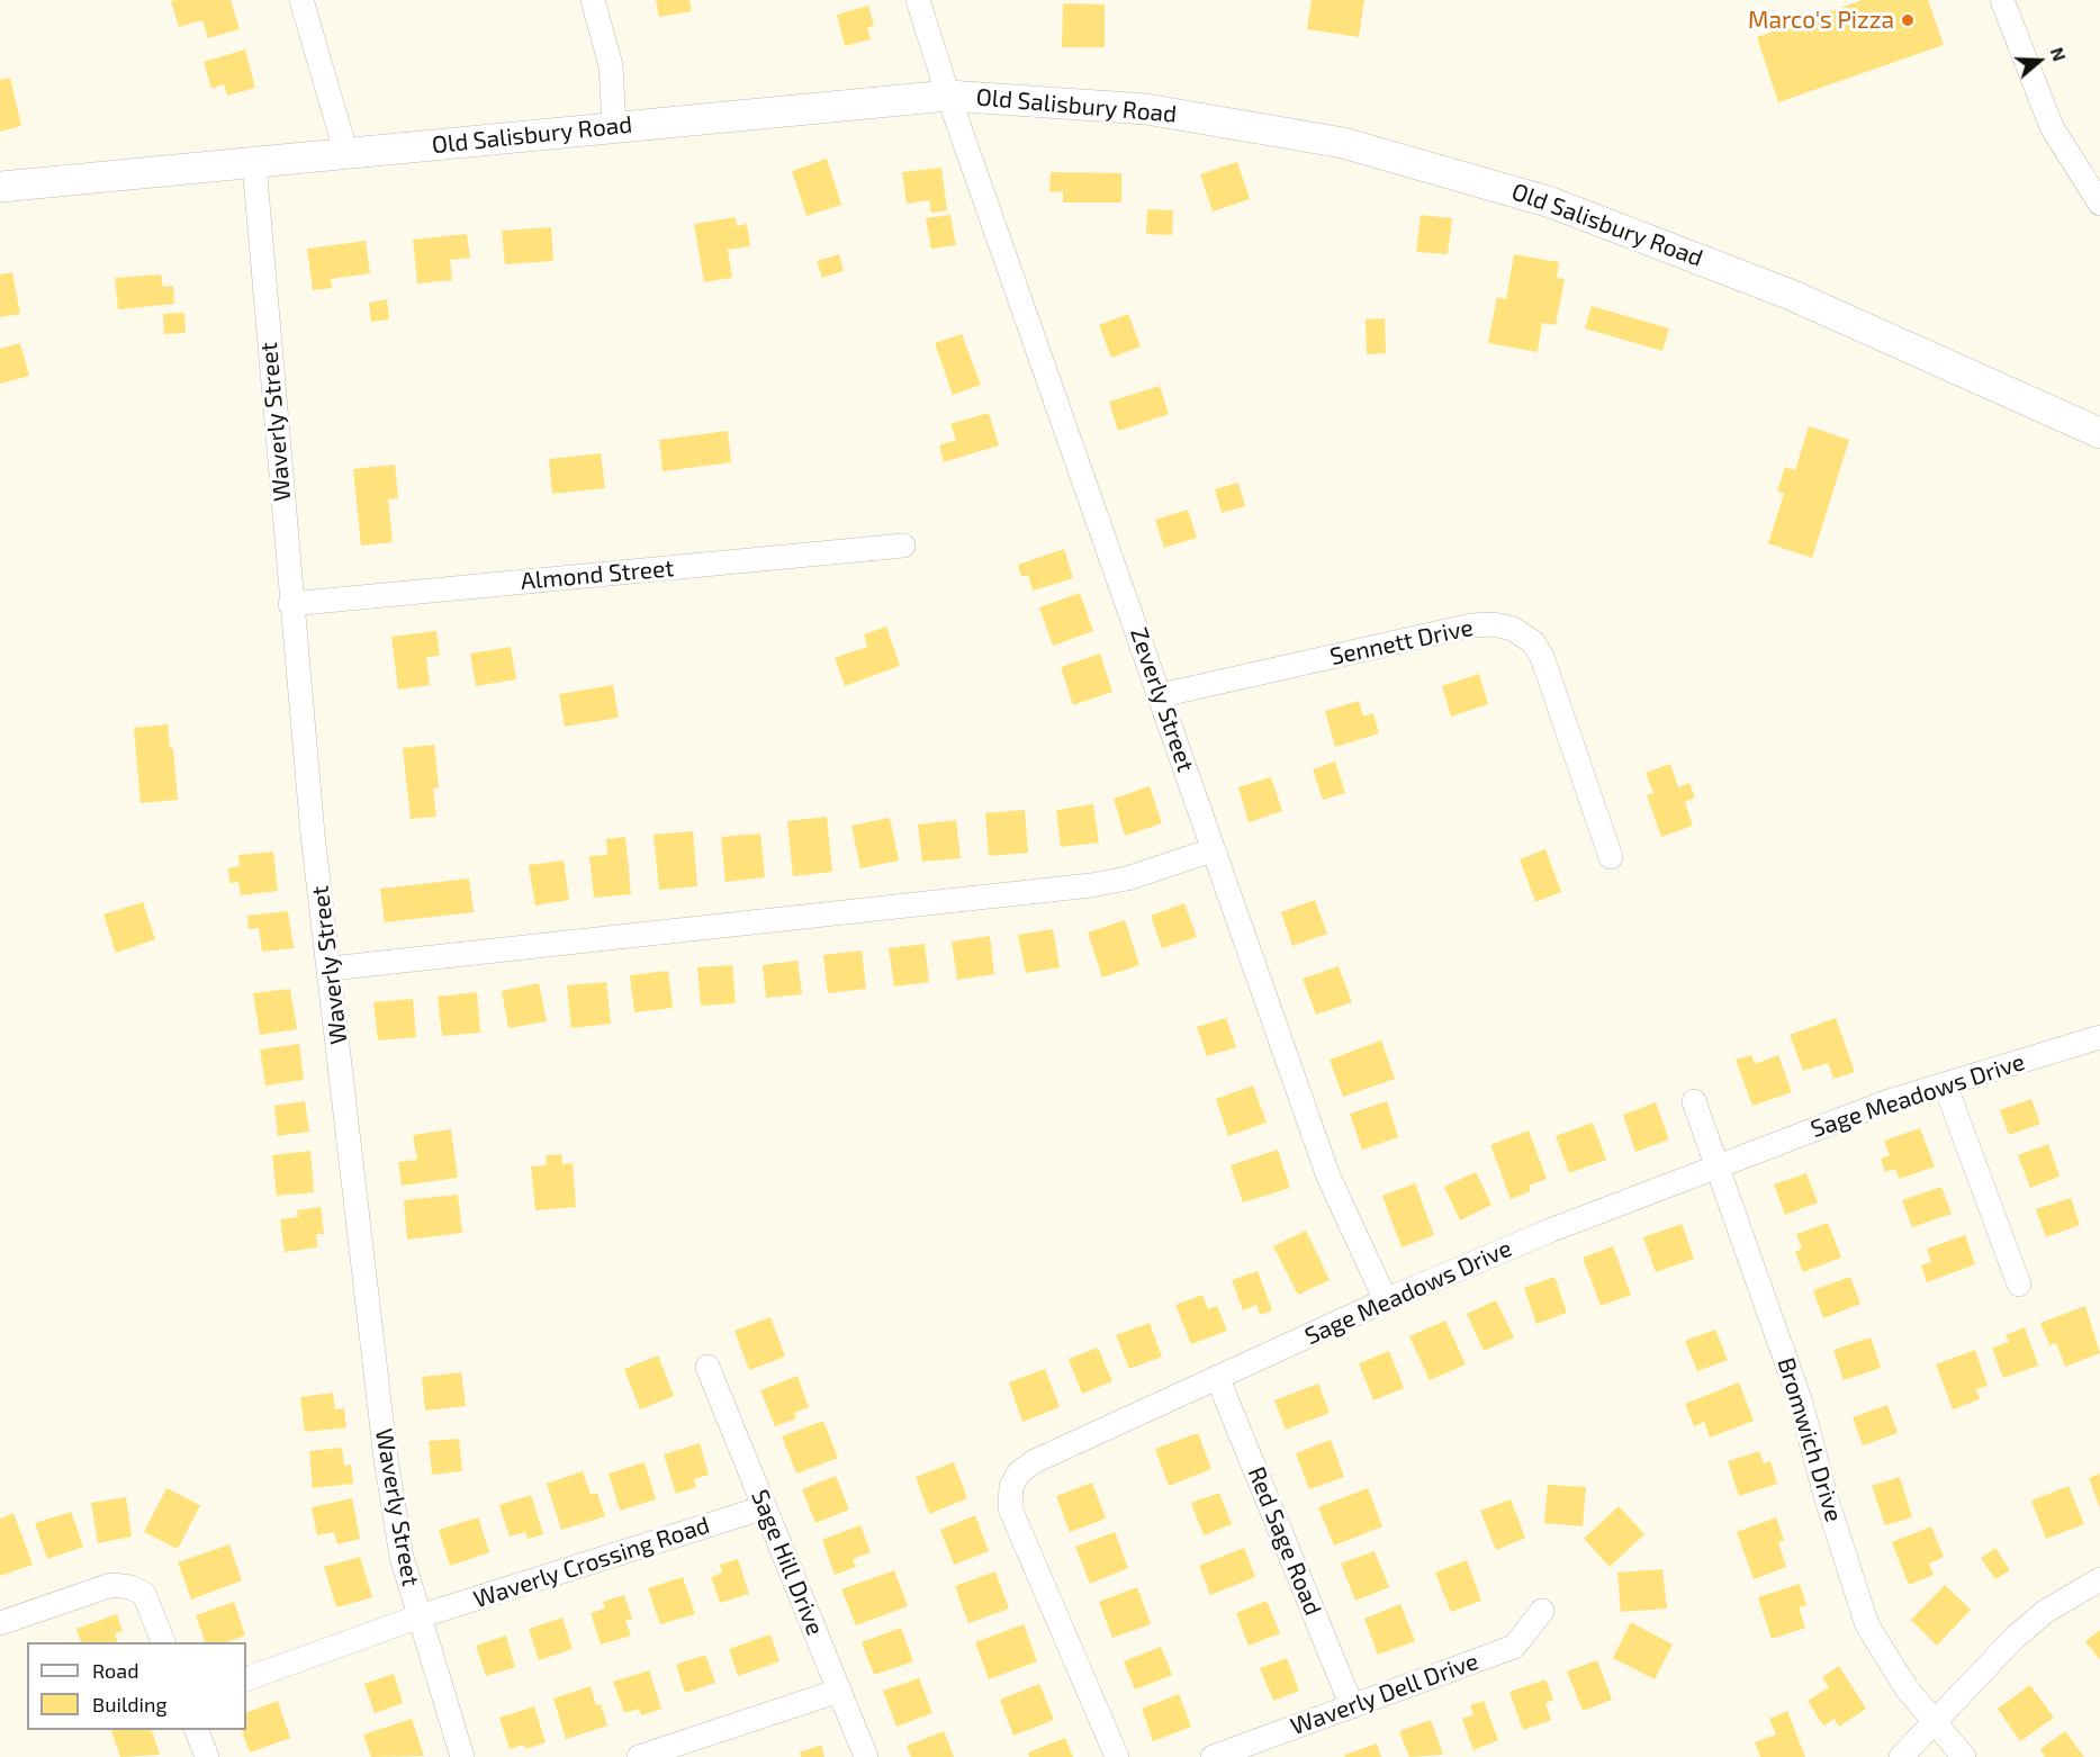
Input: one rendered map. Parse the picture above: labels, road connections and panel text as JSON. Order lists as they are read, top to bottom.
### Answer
{
  "streets": {
    "main road": ["Old Salisbury Road"],
    "street": [
      "Waverly Street",
      "Almond Street",
      "Sennett Drive",
      "Zeverly Street",
      "Sage Meadows Drive",
      "Bromwich Drive",
      "Red Sage Road",
      "Waverly Crossing Road",
      "Sage Hill Drive",
      "Waverly Dell Drive"
    ]
  },
  "crossings": [
    ["Old Salisbury Road", "Waverly Street"],
    ["Old Salisbury Road", "Zeverly Street"],
    ["Waverly Street", "Almond Street"],
    ["Waverly Street", "Waverly Crossing Road"],
    ["Sennett Drive", "Zeverly Street"],
    ["Zeverly Street", "Sage Meadows Drive"],
    ["Sage Meadows Drive", "Bromwich Drive"],
    ["Sage Meadows Drive", "Red Sage Road"],
    ["Red Sage Road", "Waverly Dell Drive"],
    ["Waverly Crossing Road", "Sage Hill Drive"]
  ],
  "places": ["Marco's Pizza"],
  "legend": ["Road", "Building"],
  "north": "right"
}
